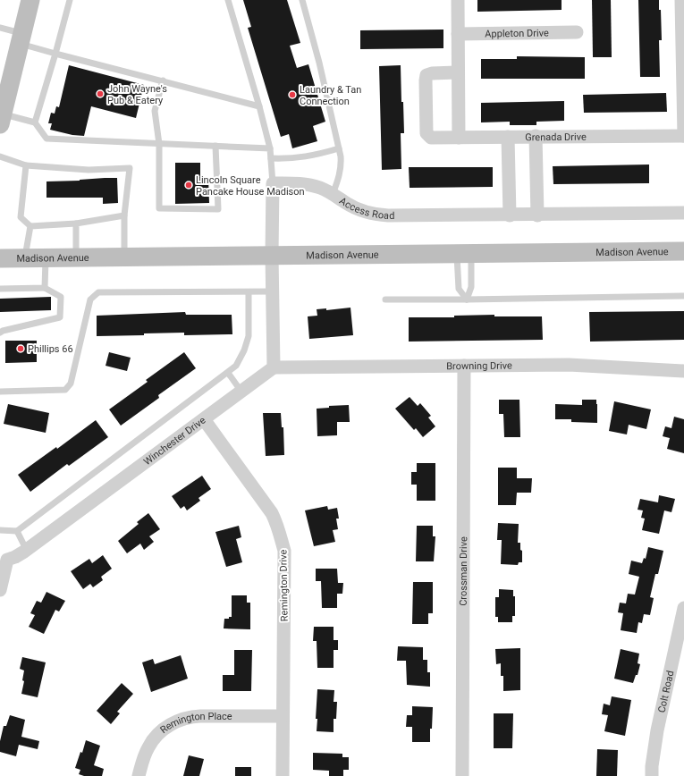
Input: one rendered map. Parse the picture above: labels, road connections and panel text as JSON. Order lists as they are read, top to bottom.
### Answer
{
  "streets": {
    "main road": ["Madison Avenue"],
    "street": [
      "Appleton Drive",
      "Grenada Drive",
      "Access Road",
      "Browning Drive",
      "Winchester Drive",
      "Crossman Drive",
      "Remington Drive",
      "Colt Road",
      "Remington Place"
    ]
  },
  "crossings": [
    ["Browning Drive", "Winchester Drive"],
    ["Browning Drive", "Crossman Drive"],
    ["Winchester Drive", "Remington Drive"],
    ["Remington Drive", "Remington Place"]
  ],
  "places": [
    "John Wayne's Pub & Eatery",
    "Laundry & Tan Connection",
    "Lincoln Square Pancake House Madison",
    "Phillips 66"
  ]
}
